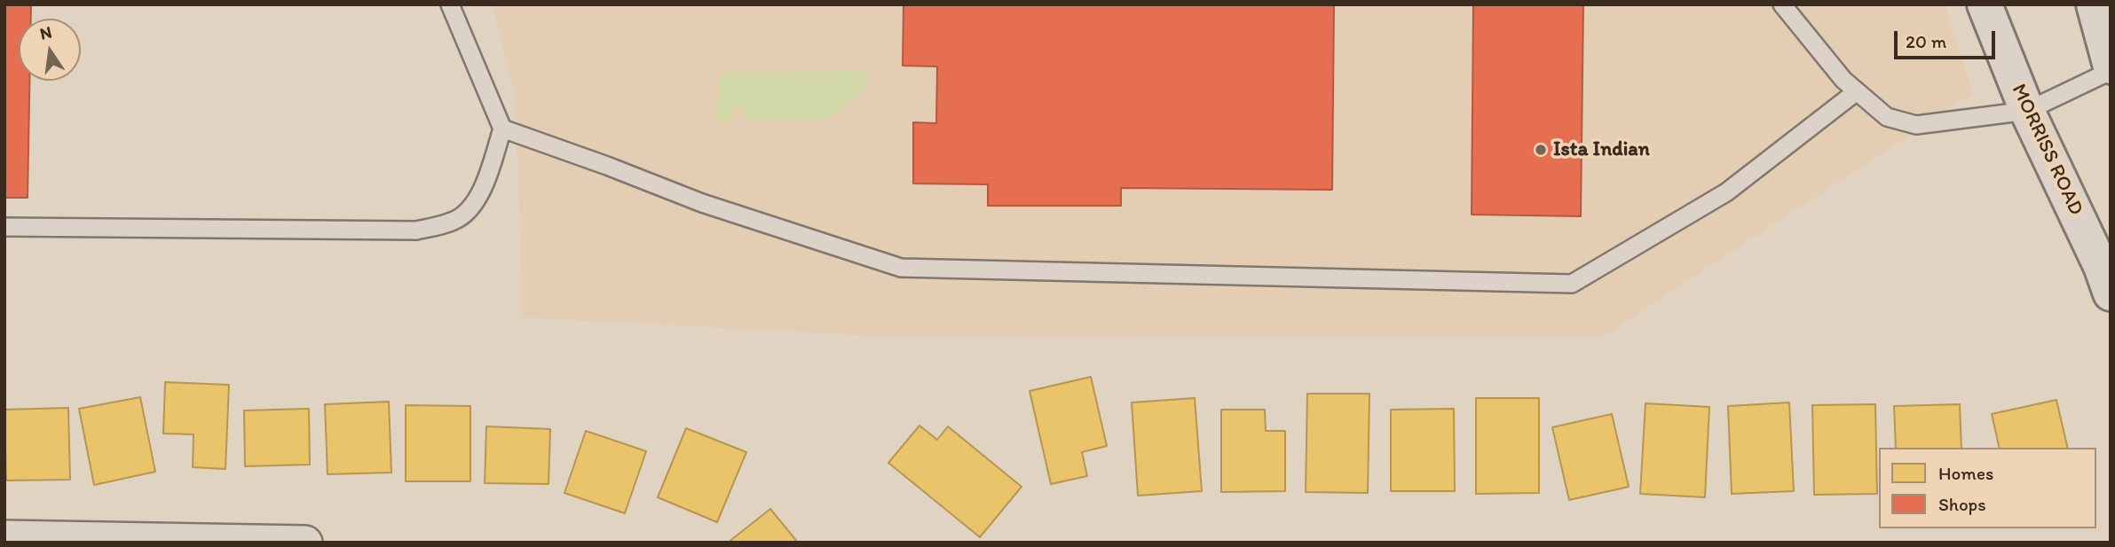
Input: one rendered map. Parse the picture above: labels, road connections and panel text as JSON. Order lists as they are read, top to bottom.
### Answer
{
  "streets": {
    "main road": ["MORRISS ROAD"]
  },
  "places": ["Ista Indian"],
  "legend": ["Homes", "Shops"],
  "scale_bar": "20 m",
  "north": "top"
}
